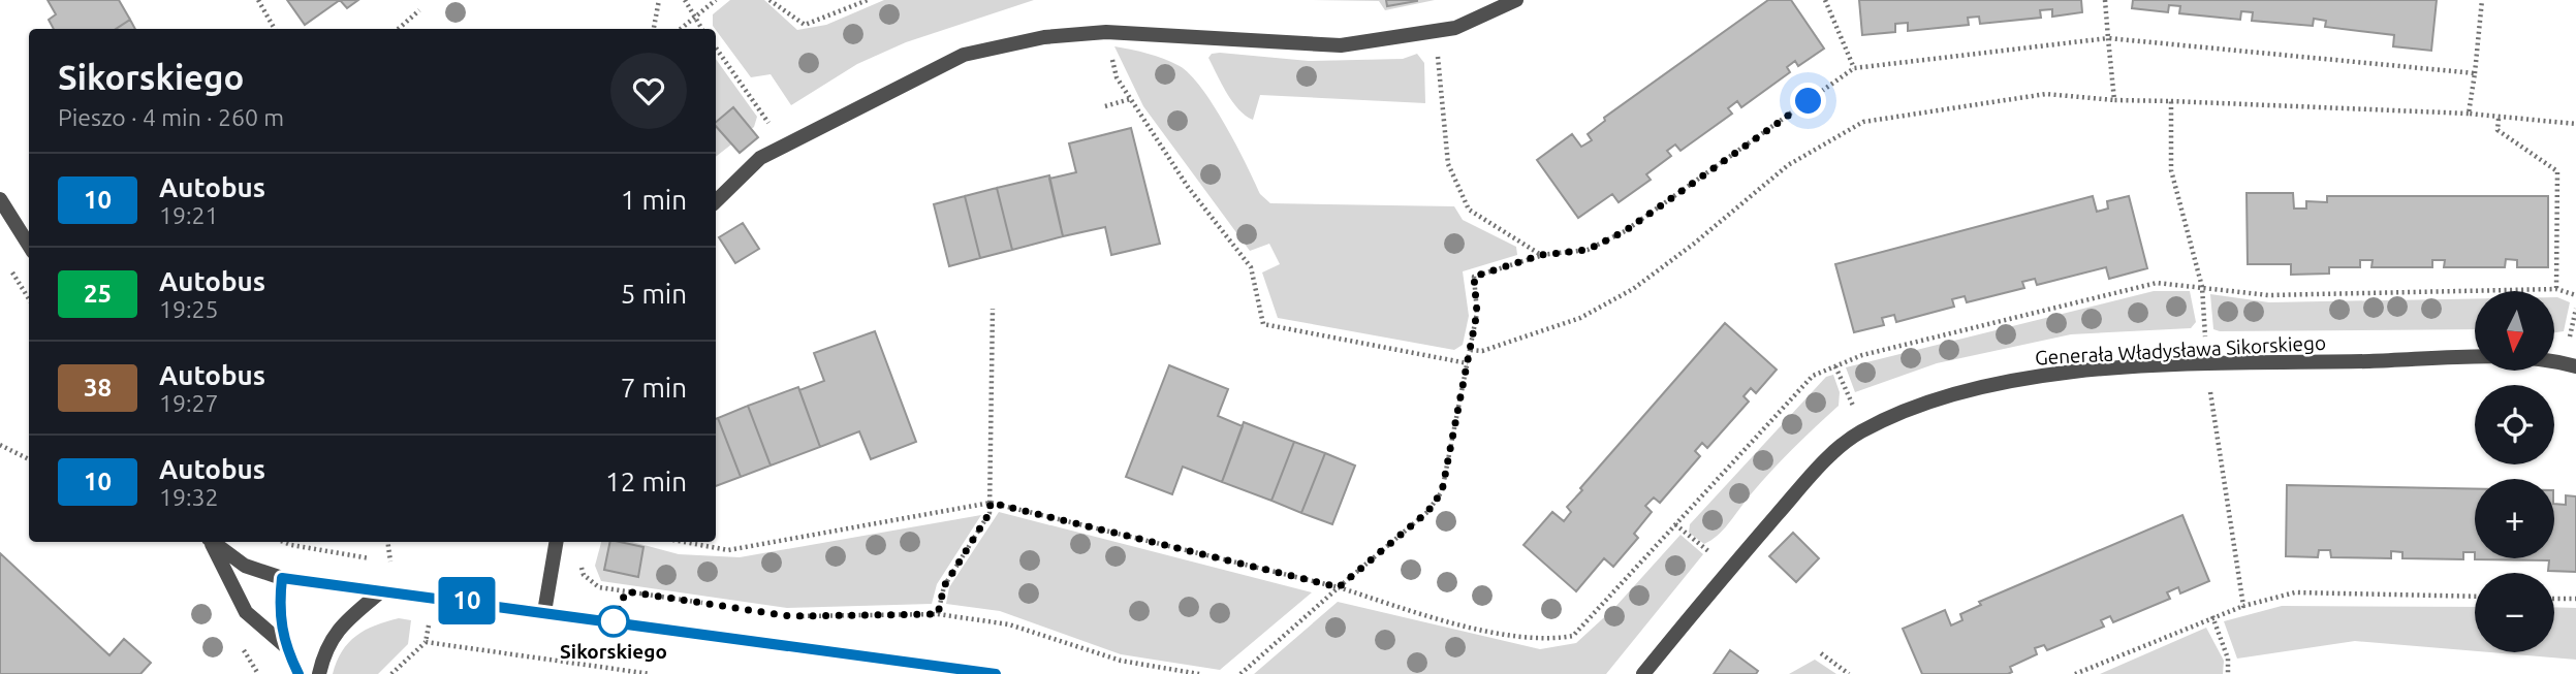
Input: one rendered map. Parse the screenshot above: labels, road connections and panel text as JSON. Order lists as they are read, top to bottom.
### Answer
{
  "streets": {
    "street": ["Generała Władysława Sikorskiego"]
  },
  "places": ["Sikorskiego"],
  "lines": ["bus line 10"],
  "north": "bottom",
  "page": {
    "on_map": "10",
    "heading": ["Sikorskiego", "Pieszo · 4 min · 260 m"],
    "list": [
      {
        "mark": "10",
        "name": "Autobus",
        "note": "19:21",
        "value": "1 min"
      },
      {
        "mark": "25",
        "name": "Autobus",
        "note": "19:25",
        "value": "5 min"
      },
      {
        "mark": "38",
        "name": "Autobus",
        "note": "19:27",
        "value": "7 min"
      },
      {
        "mark": "10",
        "name": "Autobus",
        "note": "19:32",
        "value": "12 min"
      }
    ],
    "map_buttons": ["+", "−"]
  }
}
